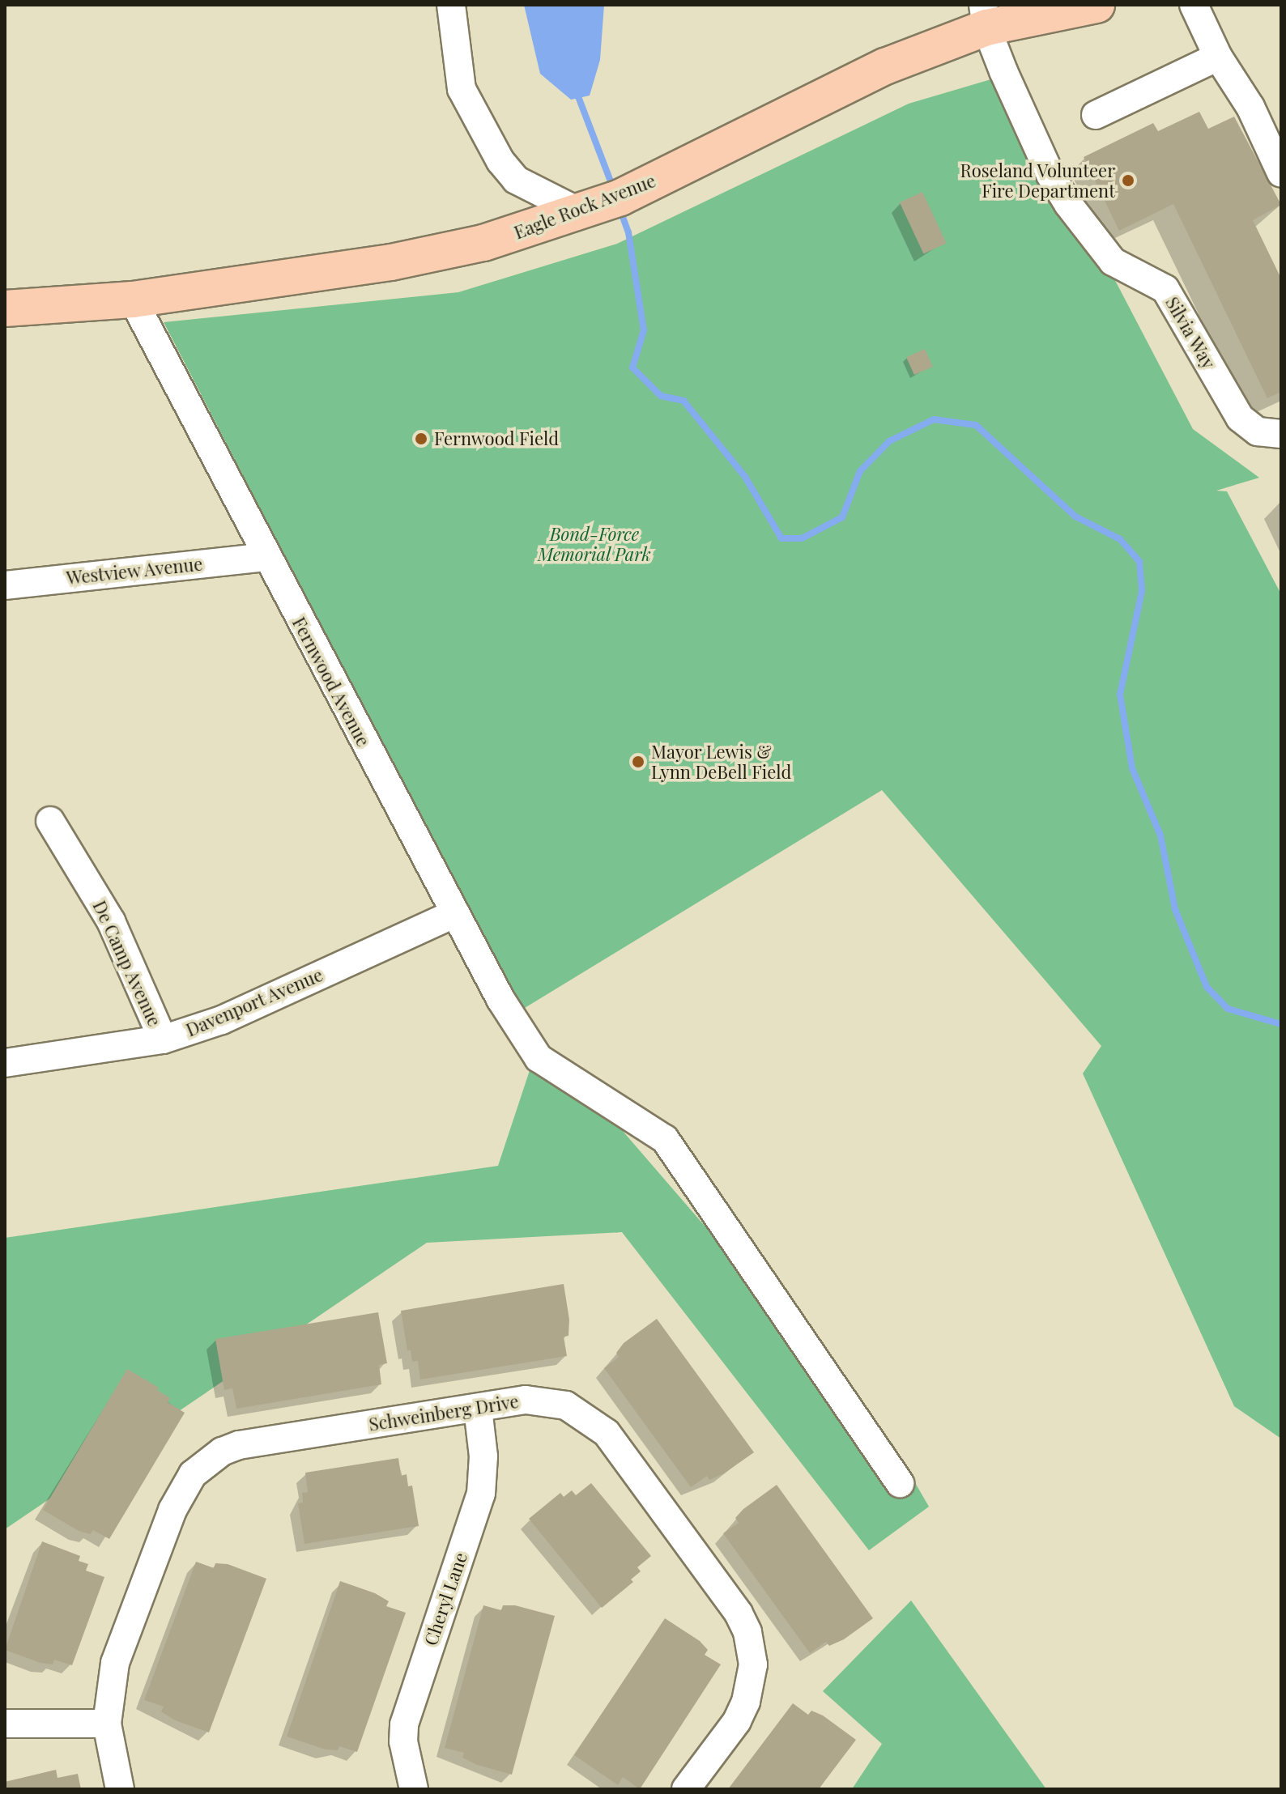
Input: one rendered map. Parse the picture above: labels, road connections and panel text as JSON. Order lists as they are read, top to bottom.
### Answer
{
  "streets": {
    "main road": ["Eagle Rock Avenue"],
    "street": [
      "Silvia Way",
      "Westview Avenue",
      "Fernwood Avenue",
      "De Camp Avenue",
      "Davenport Avenue",
      "Schweinberg Drive",
      "Cheryl Lane"
    ]
  },
  "crossings": [
    ["Eagle Rock Avenue", "Silvia Way"],
    ["Eagle Rock Avenue", "Fernwood Avenue"],
    ["Westview Avenue", "Fernwood Avenue"],
    ["Fernwood Avenue", "Davenport Avenue"],
    ["De Camp Avenue", "Davenport Avenue"],
    ["Schweinberg Drive", "Cheryl Lane"]
  ],
  "parks": ["Bond-Force Memorial Park"],
  "places": ["Roseland Volunteer Fire Department", "Fernwood Field", "Mayor Lewis & Lynn DeBell Field"]
}
